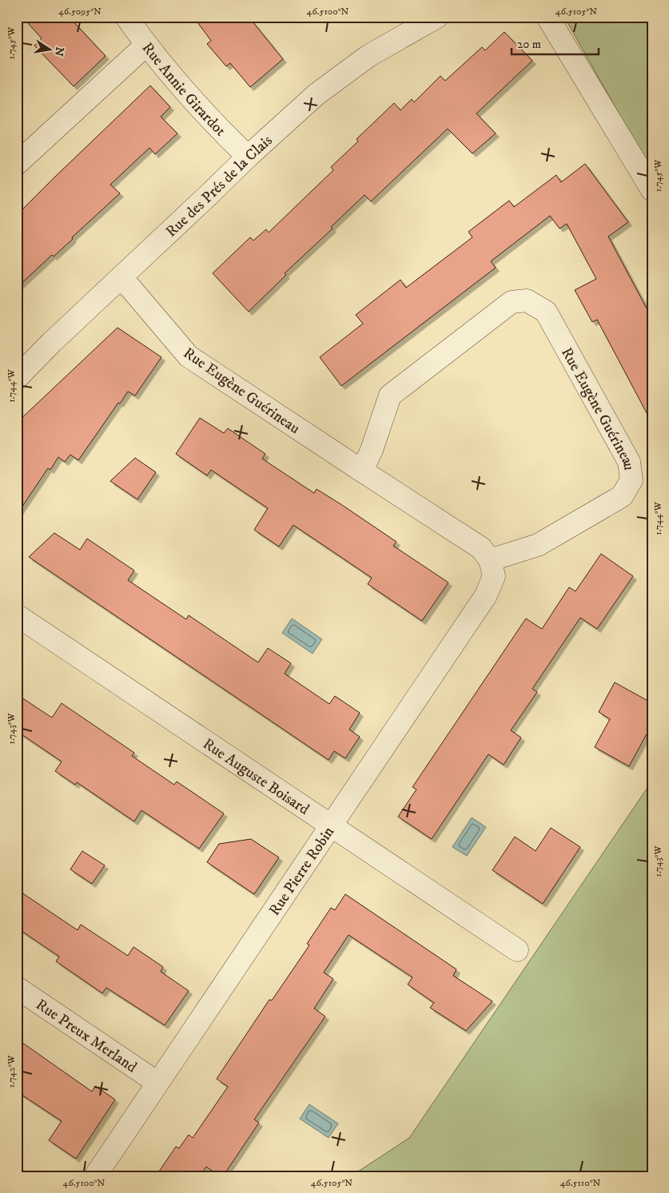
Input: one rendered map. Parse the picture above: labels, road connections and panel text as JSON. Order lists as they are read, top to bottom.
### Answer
{
  "streets": {
    "street": [
      "Rue Annie Girardot",
      "Rue des Prés de la Clais",
      "Rue Eugène Guérineau",
      "Rue Auguste Boisard",
      "Rue Pierre Robin",
      "Rue Preux Merland"
    ]
  },
  "crossings": [
    ["Rue Annie Girardot", "Rue des Prés de la Clais"],
    ["Rue des Prés de la Clais", "Rue Eugène Guérineau"],
    ["Rue Eugène Guérineau", "Rue Pierre Robin"],
    ["Rue Auguste Boisard", "Rue Pierre Robin"],
    ["Rue Pierre Robin", "Rue Preux Merland"]
  ],
  "scale_bar": "20 m",
  "north": "right",
  "coordinates": [
    "46.5095°N",
    "46.5100°N",
    "46.5105°N",
    "1.745°W",
    "1.744°W",
    "1.743°W",
    "1.742°W",
    "46.5110°N"
  ]
}
